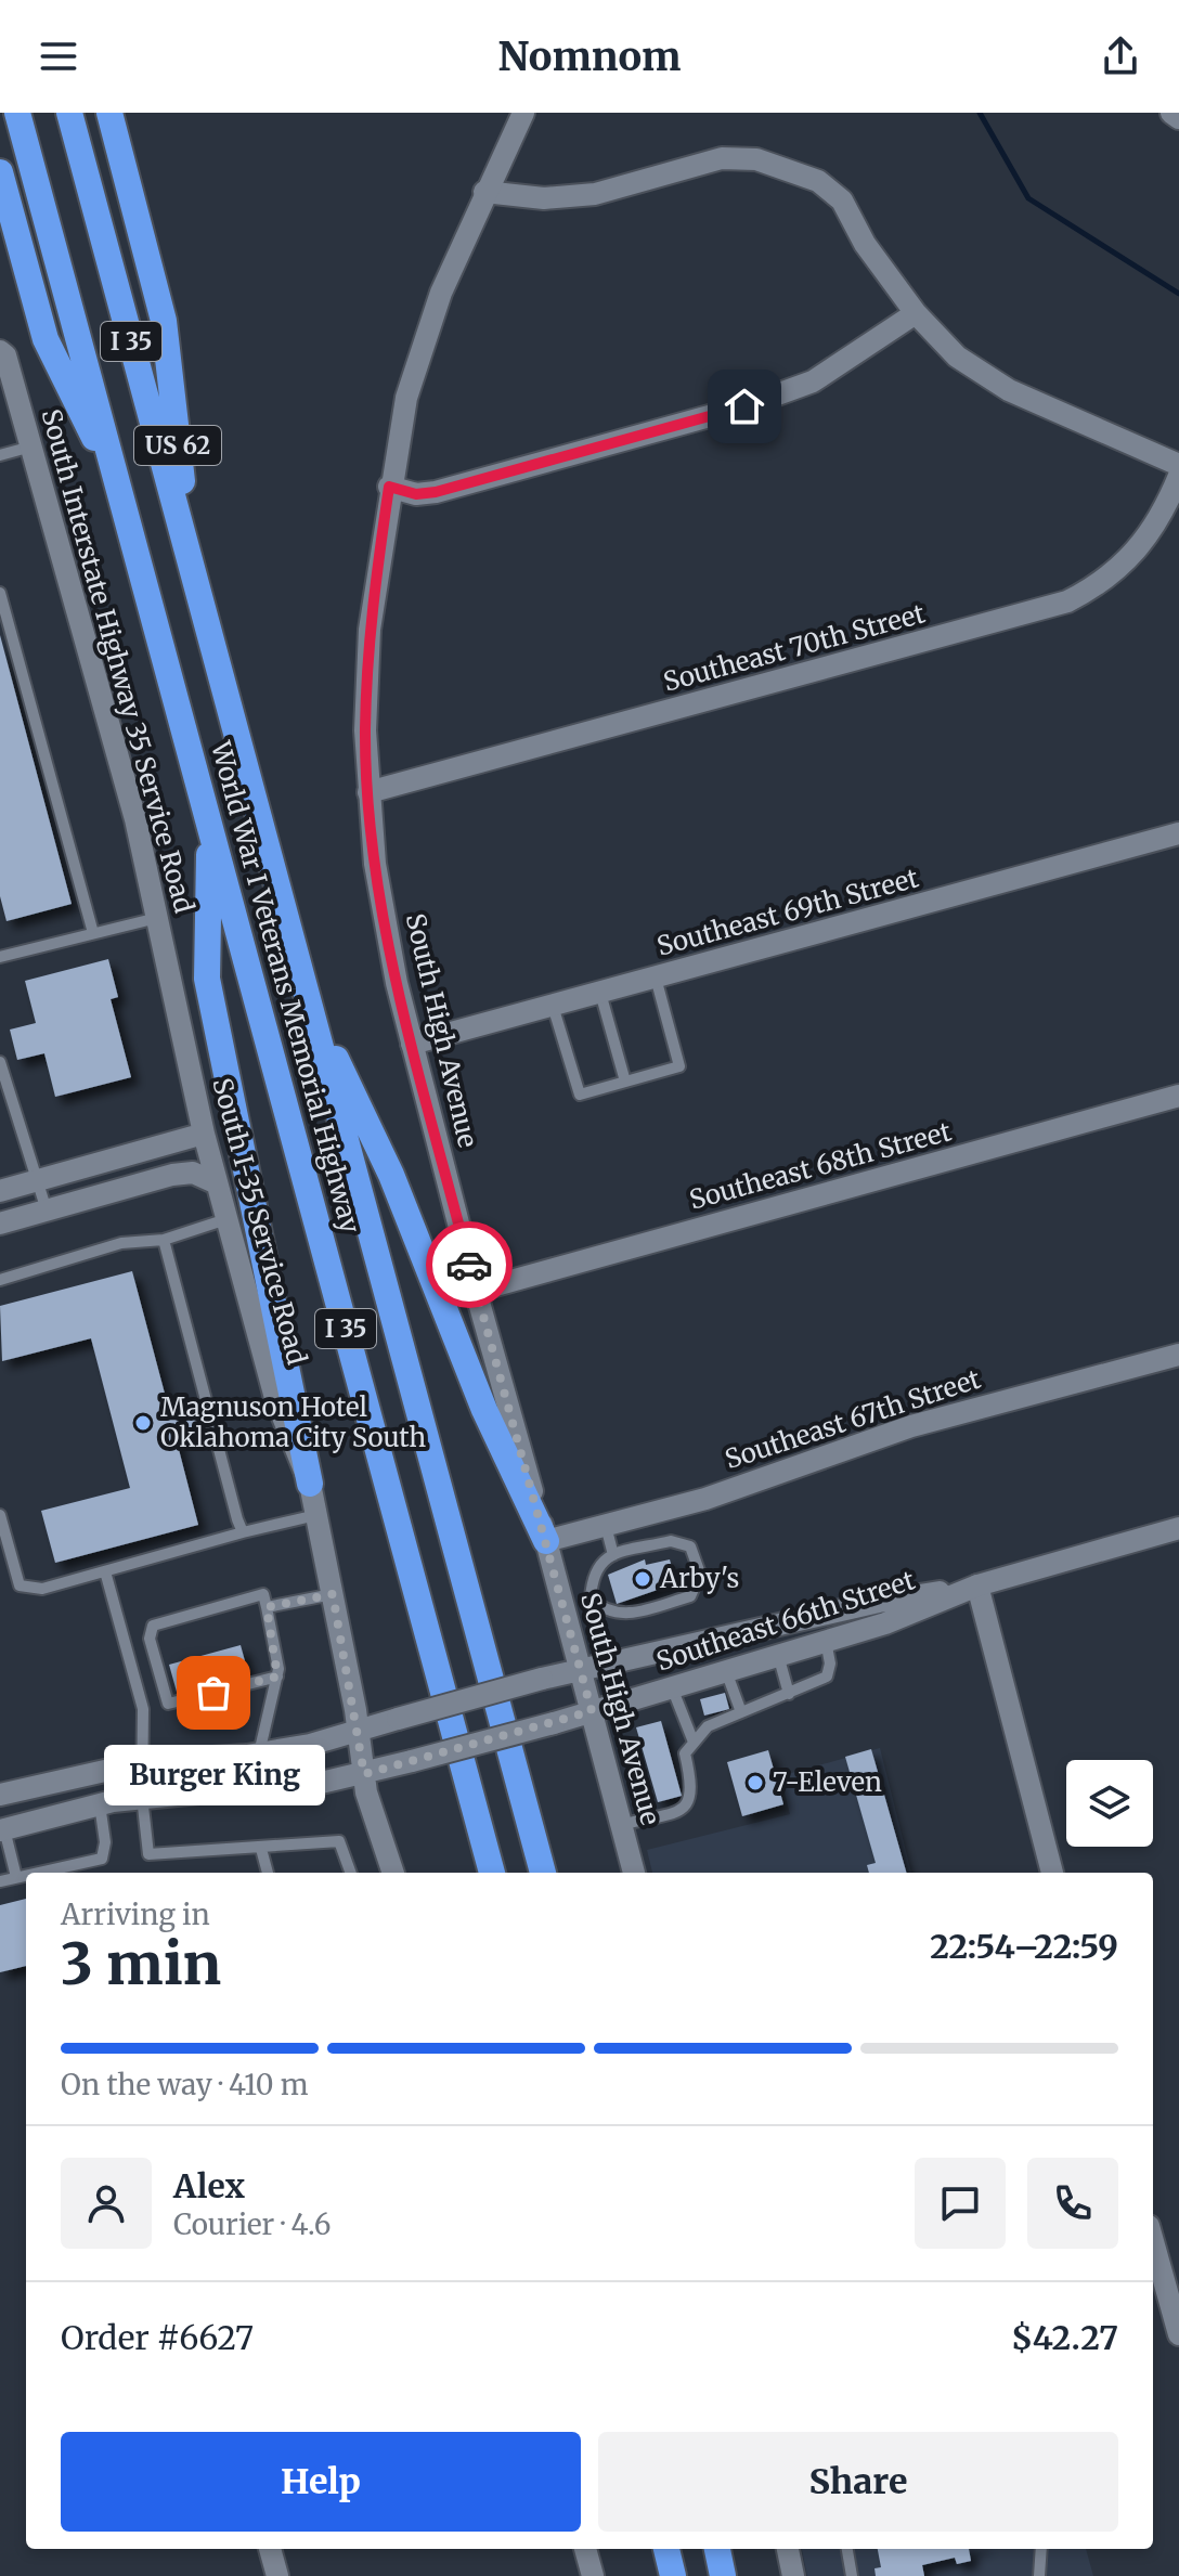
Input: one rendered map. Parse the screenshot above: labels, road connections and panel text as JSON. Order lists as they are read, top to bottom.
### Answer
{
  "streets": {
    "highway": ["I 35", "US 62", "World War I Veterans Memorial Highway"],
    "street": [
      "Southeast 70th Street",
      "South Interstate Highway 35 Service Road",
      "Southeast 69th Street",
      "South High Avenue",
      "Southeast 68th Street",
      "South I-35 Service Road",
      "Southeast 67th Street",
      "Southeast 66th Street"
    ]
  },
  "crossings": [
    ["US 62", "World War I Veterans Memorial Highway"],
    ["Southeast 70th Street", "South High Avenue"],
    ["South Interstate Highway 35 Service Road", "South I-35 Service Road"],
    ["Southeast 69th Street", "South High Avenue"],
    ["South High Avenue", "Southeast 68th Street"],
    ["South High Avenue", "Southeast 67th Street"],
    ["South High Avenue", "Southeast 66th Street"],
    ["South I-35 Service Road", "Southeast 66th Street"]
  ],
  "places": [
    "Magnuson Hotel Oklahoma City South",
    "Arby's",
    "Burger King",
    "7-Eleven"
  ],
  "page": {
    "header": "Nomnom",
    "bubble": "Burger King",
    "heading": ["3 min", "Arriving in", "22:54–22:59"],
    "panel": [
      "Alex",
      "Courier · 4.6",
      "Order #6627",
      "$42.27"
    ],
    "bar": "On the way · 410 m",
    "buttons": ["Help", "Share"]
  }
}
